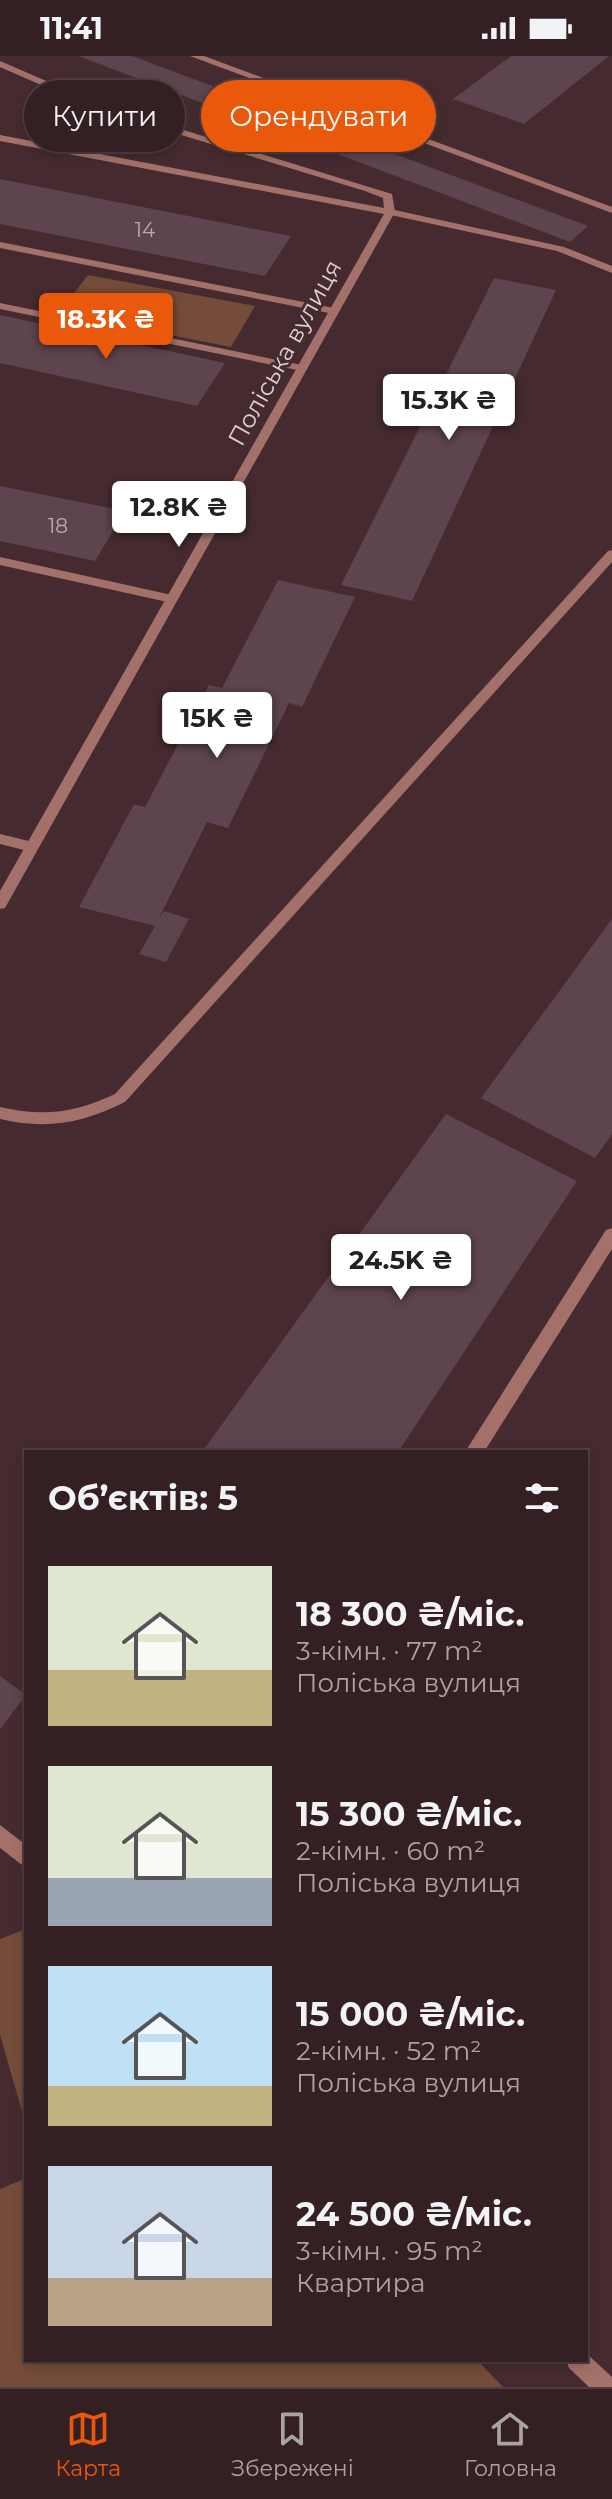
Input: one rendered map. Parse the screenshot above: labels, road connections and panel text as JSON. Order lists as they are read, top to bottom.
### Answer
{
  "streets": {
    "street": ["Поліська вулиця"]
  },
  "house_numbers": ["14", "18"],
  "page": {
    "status": "11:41",
    "chip": ["Купити", "Орендувати"],
    "price": [
      "18.3K ₴",
      "15.3K ₴",
      "12.8K ₴",
      "15K ₴",
      "24.5K ₴"
    ],
    "heading": "Об’єктів: 5",
    "list": [
      {
        "name": "18 300 ₴/міс.",
        "note": "3-кімн. · 77 m² · Поліська вулиця"
      },
      {
        "name": "15 300 ₴/міс.",
        "note": "2-кімн. · 60 m² · Поліська вулиця"
      },
      {
        "name": "15 000 ₴/міс.",
        "note": "2-кімн. · 52 m² · Поліська вулиця"
      },
      {
        "name": "24 500 ₴/міс.",
        "note": "3-кімн. · 95 m² · Квартира"
      }
    ],
    "tabs": ["Карта", "Збережені", "Головна"]
  }
}
